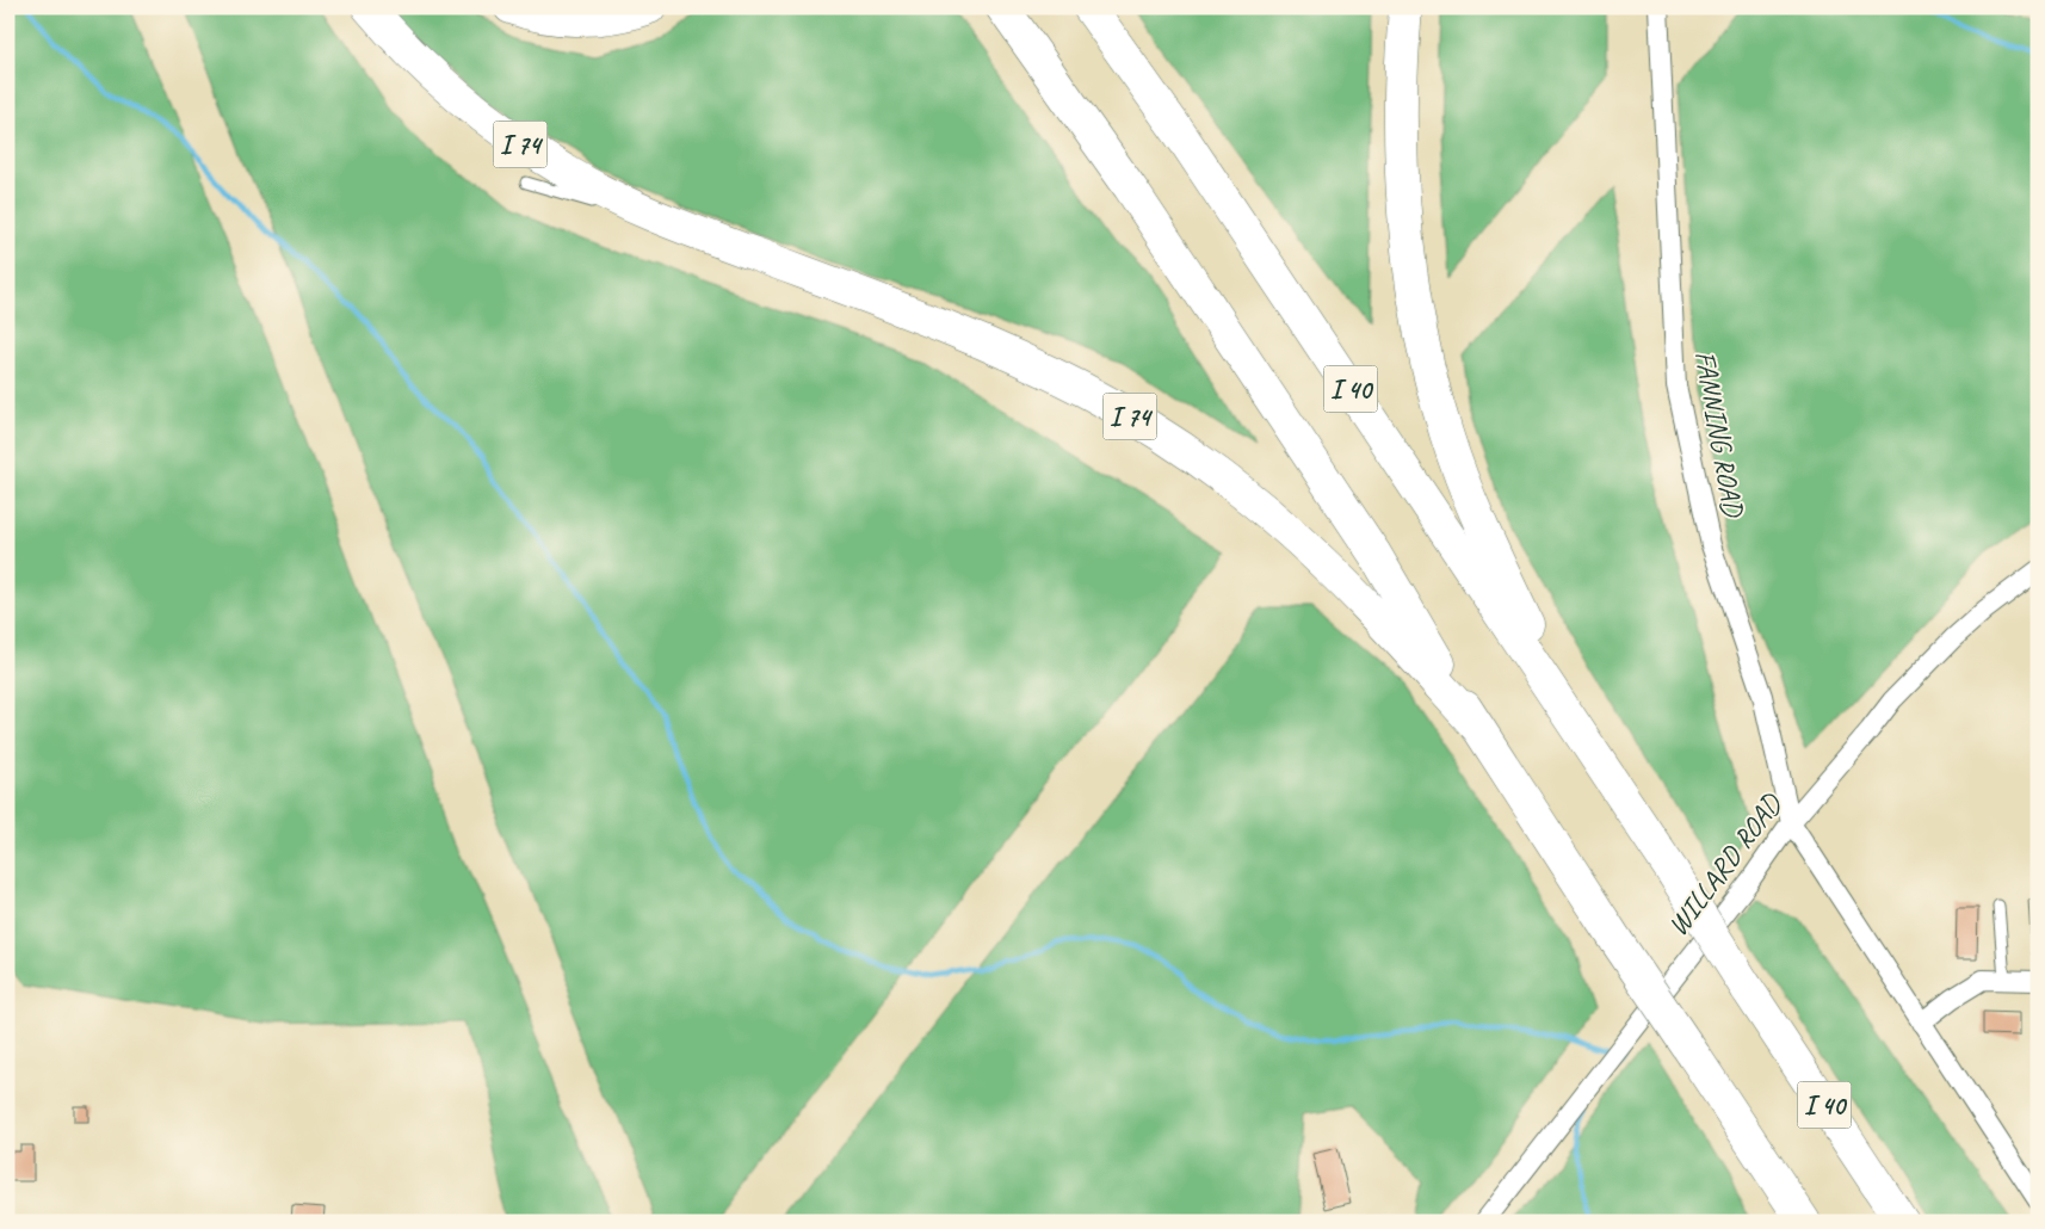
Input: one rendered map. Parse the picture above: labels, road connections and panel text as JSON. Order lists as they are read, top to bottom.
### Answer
{
  "streets": {
    "highway": ["I 74", "I 40"],
    "street": ["FANNING ROAD", "WILLARD ROAD"]
  },
  "crossings": [
    ["I 74", "I 40"],
    ["FANNING ROAD", "WILLARD ROAD"]
  ]
}
